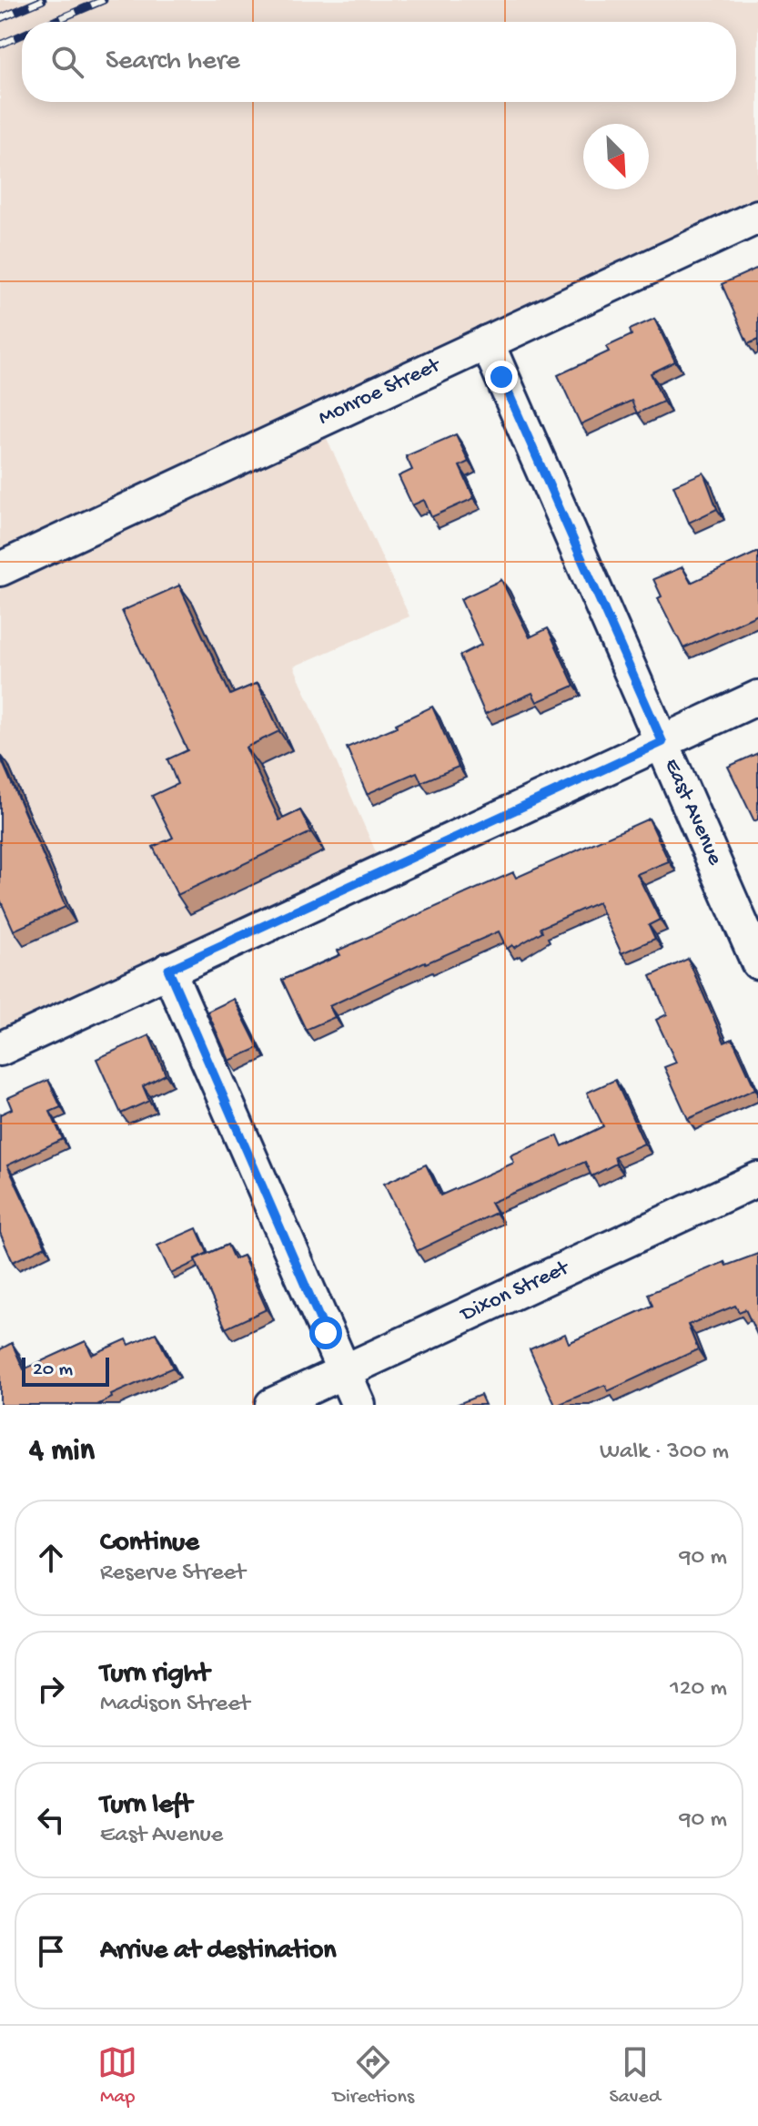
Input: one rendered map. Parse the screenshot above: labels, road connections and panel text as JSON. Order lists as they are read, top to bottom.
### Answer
{
  "streets": {
    "street": ["Monroe Street", "East Avenue", "Dixon Street"]
  },
  "crossings": [
    ["Monroe Street", "East Avenue"]
  ],
  "scale_bar": "20 m",
  "north": "bottom right",
  "page": {
    "search": "Search here",
    "scale": "20 m",
    "heading": ["4 min", "Walk · 300 m"],
    "list": [
      ["Continue", "Reserve Street", "90 m"],
      ["Turn right", "Madison Street", "120 m"],
      ["Turn left", "East Avenue", "90 m"],
      "Arrive at destination"
    ],
    "nav": ["Map", "Directions", "Saved"]
  }
}
